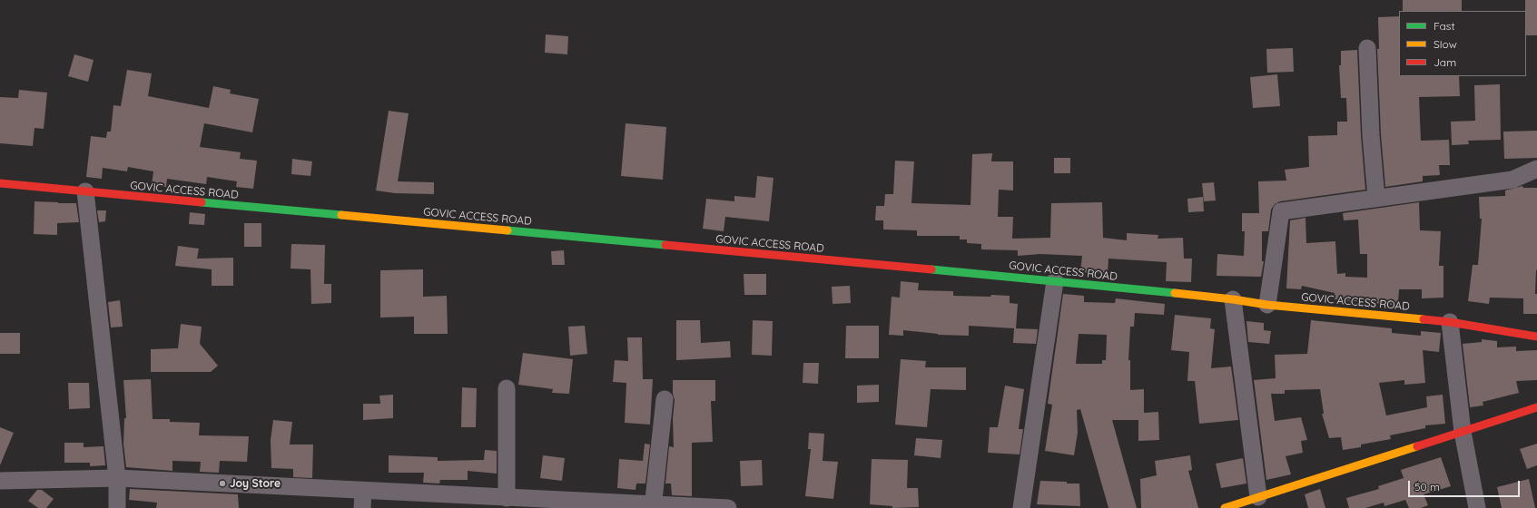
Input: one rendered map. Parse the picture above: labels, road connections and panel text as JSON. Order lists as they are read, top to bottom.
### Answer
{
  "streets": {
    "main road": ["GOVIC ACCESS ROAD"]
  },
  "places": ["Joy Store"],
  "legend": ["Fast", "Slow", "Jam"],
  "scale_bar": "50 m"
}
